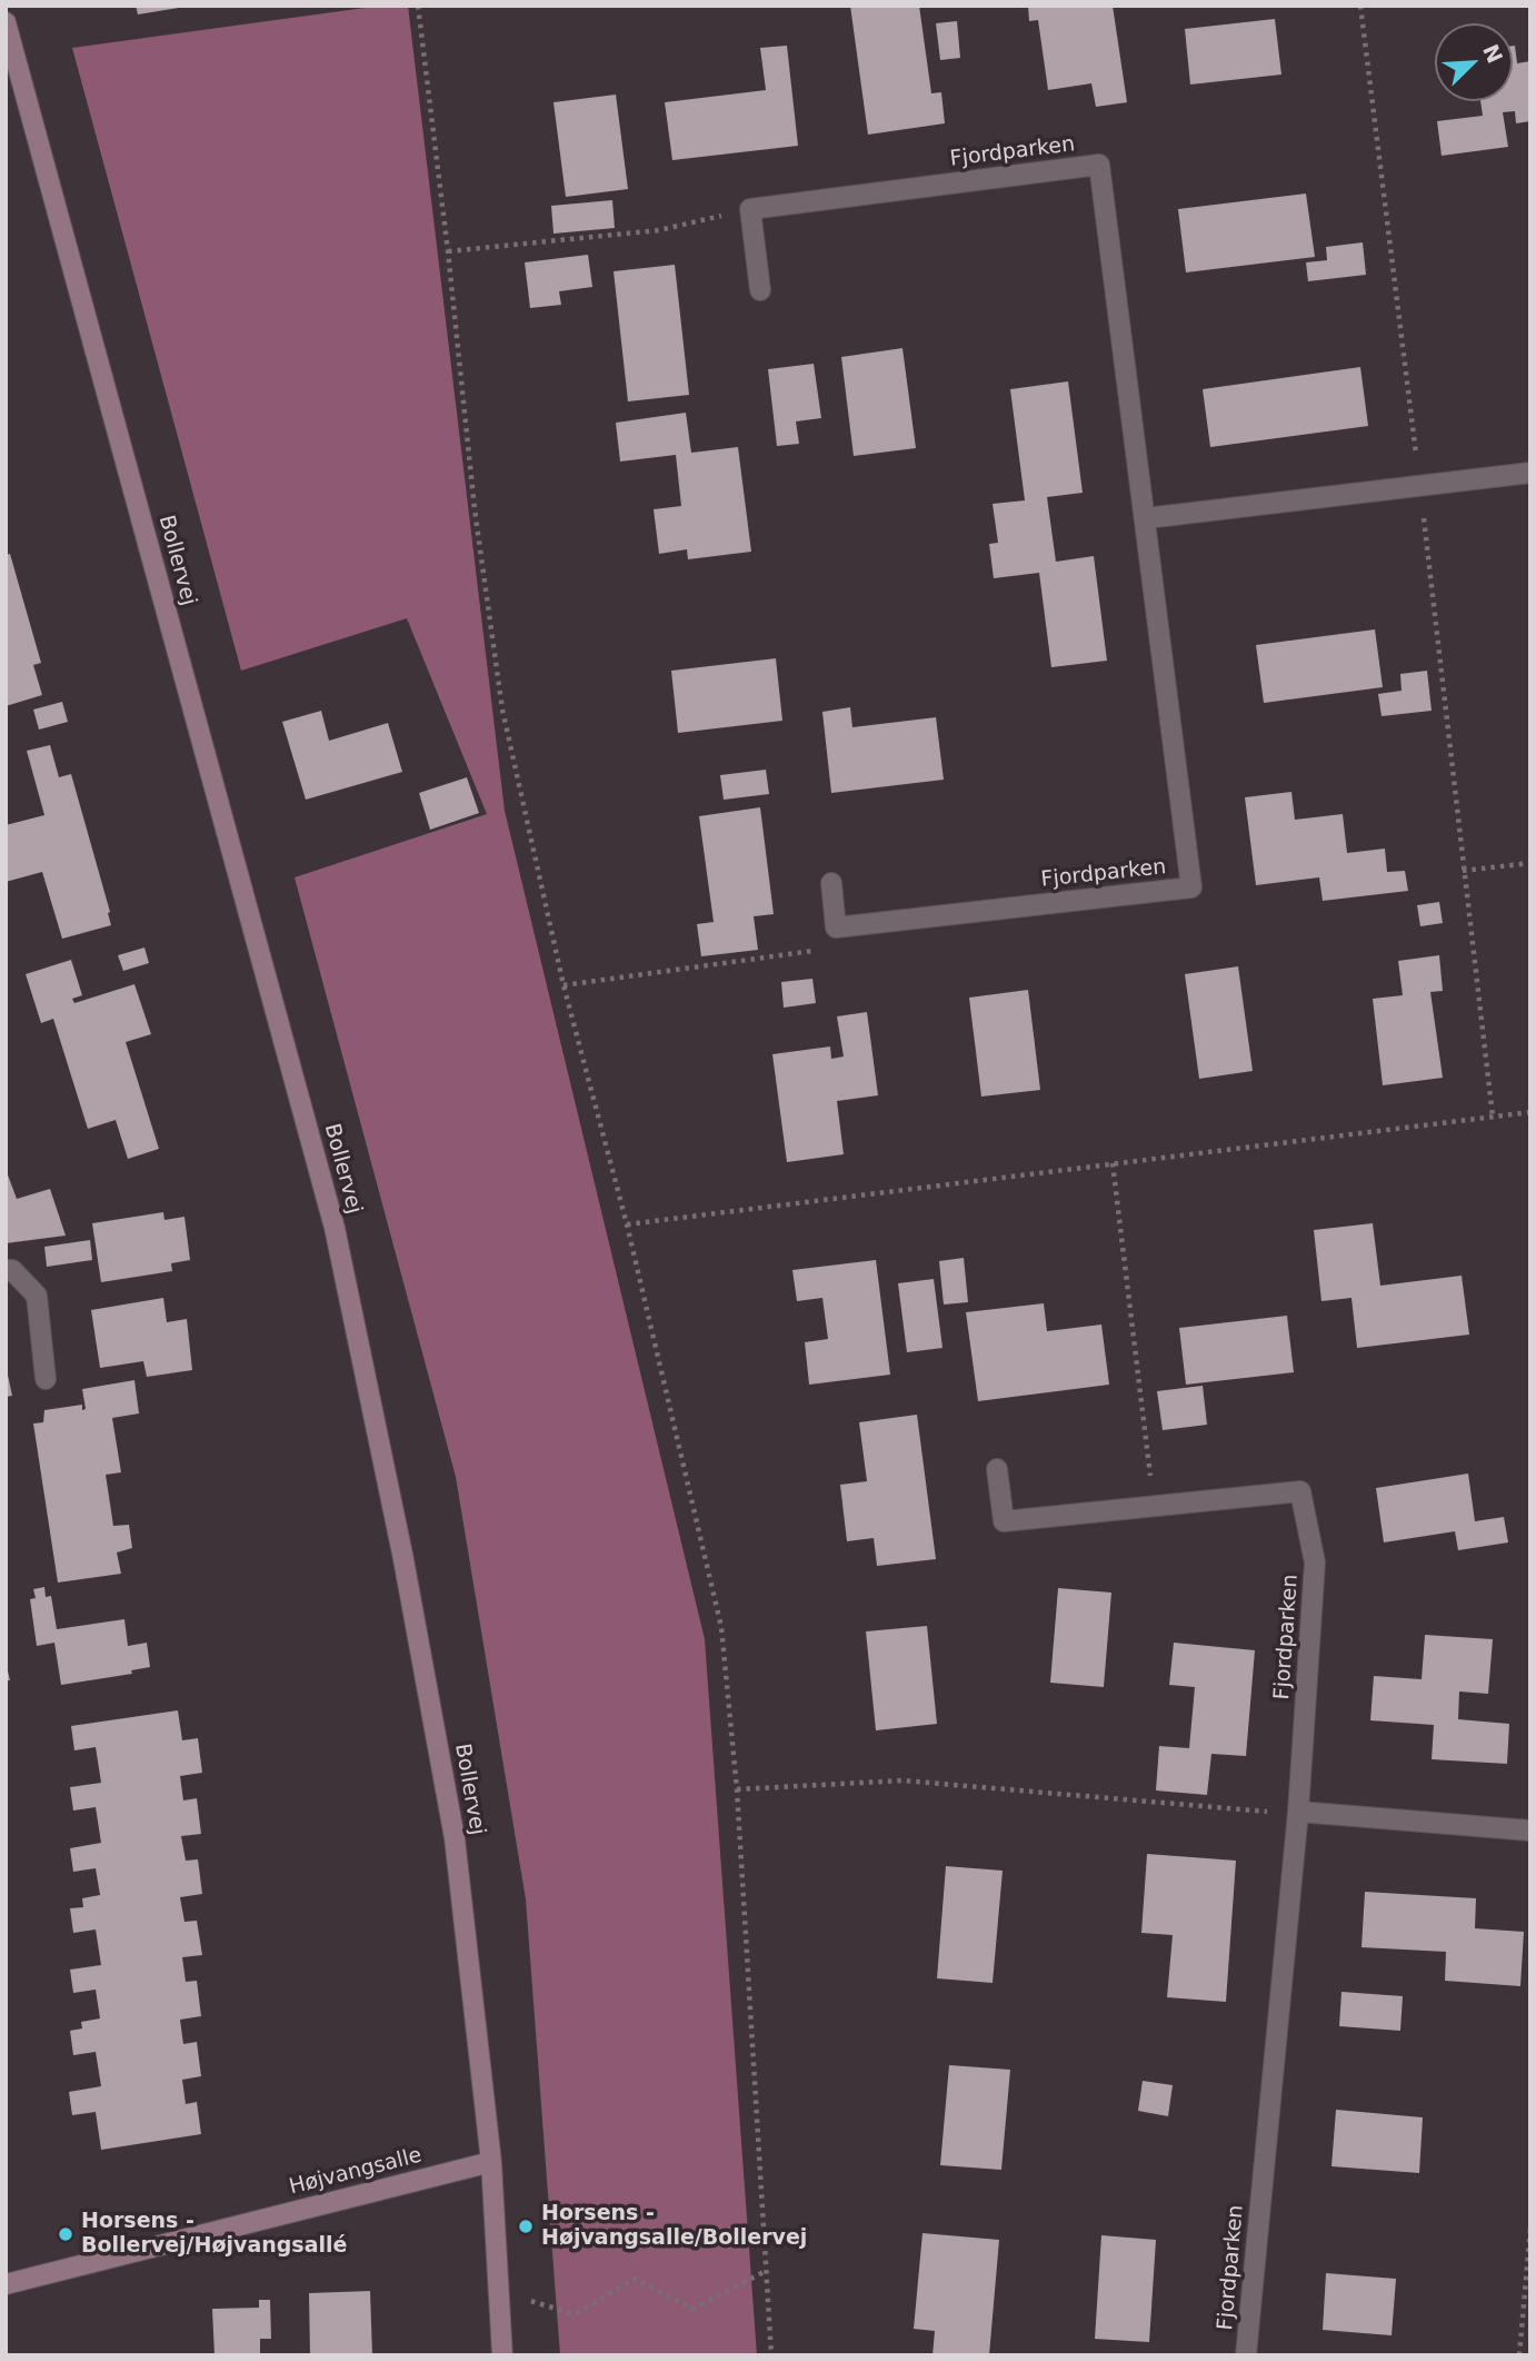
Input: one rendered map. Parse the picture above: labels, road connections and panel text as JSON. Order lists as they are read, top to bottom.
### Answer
{
  "streets": {
    "main road": ["Bollervej", "Højvangsalle"],
    "street": ["Fjordparken"]
  },
  "crossings": [
    ["Bollervej", "Højvangsalle"]
  ],
  "places": ["Horsens - Højvangsalle/Bollervej", "Horsens - Bollervej/Højvangsallé"],
  "north": "top right"
}
